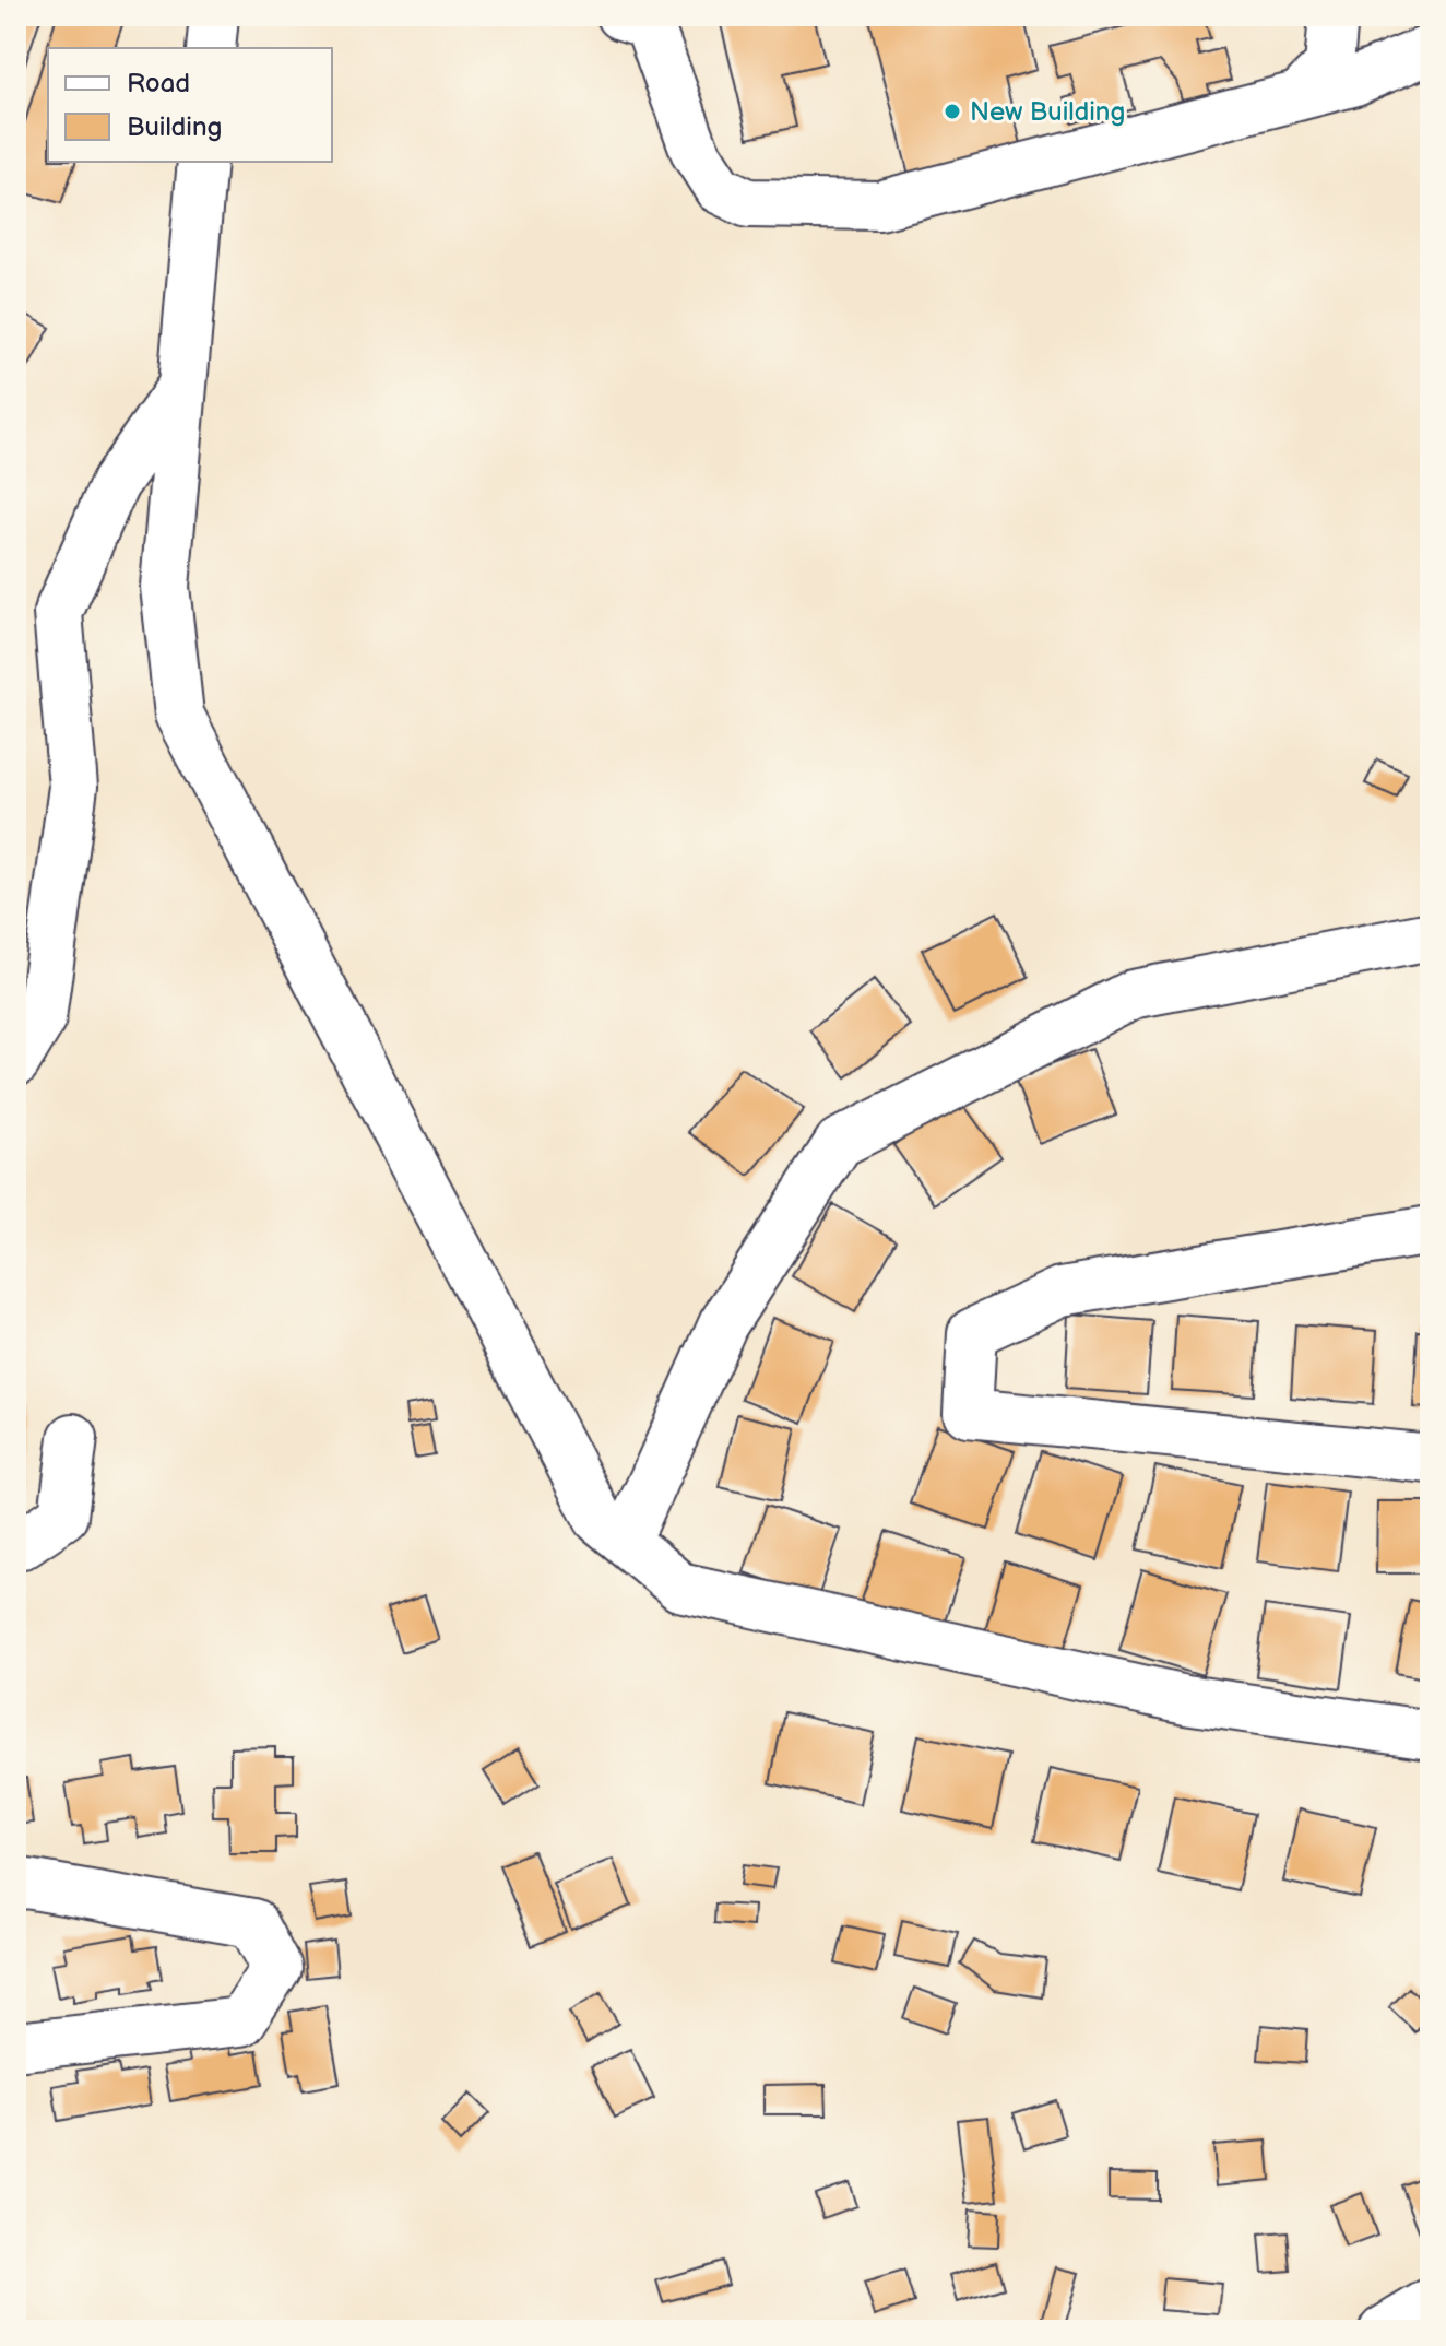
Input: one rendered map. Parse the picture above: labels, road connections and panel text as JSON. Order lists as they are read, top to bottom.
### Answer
{
  "places": ["New Building"],
  "legend": ["Road", "Building"]
}
